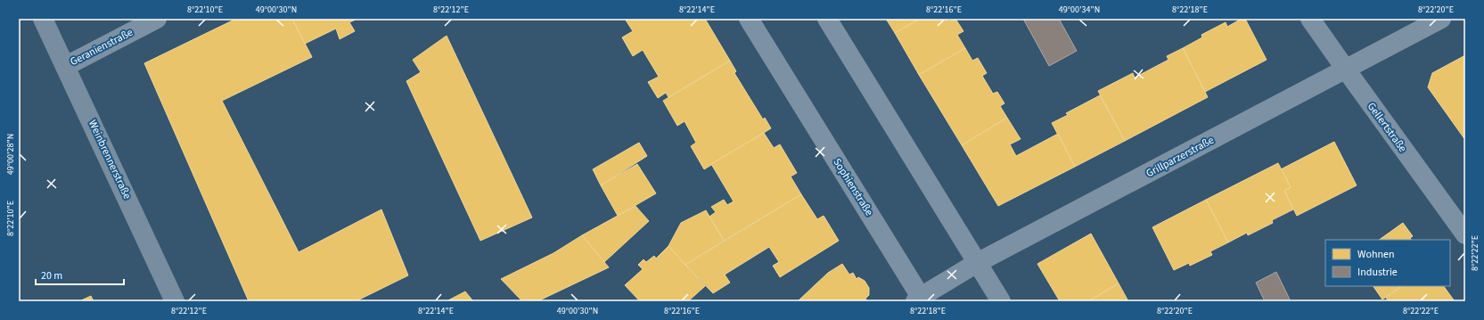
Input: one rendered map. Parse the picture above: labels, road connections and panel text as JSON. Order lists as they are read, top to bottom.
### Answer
{
  "streets": {
    "street": [
      "Geranienstraße",
      "Gellertstraße",
      "Grillparzerstraße",
      "Weinbrennerstraße",
      "Sophienstraße"
    ]
  },
  "crossings": [
    ["Geranienstraße", "Weinbrennerstraße"],
    ["Gellertstraße", "Grillparzerstraße"],
    ["Grillparzerstraße", "Sophienstraße"]
  ],
  "legend": ["Wohnen", "Industrie"],
  "scale_bar": "20 m",
  "coordinates": [
    "8°22'10\"E",
    "49°00'30\"N",
    "8°22'12\"E",
    "8°22'14\"E",
    "8°22'16\"E",
    "49°00'34\"N",
    "8°22'18\"E",
    "8°22'20\"E",
    "49°00'28\"N",
    "8°22'22\"E"
  ]
}
